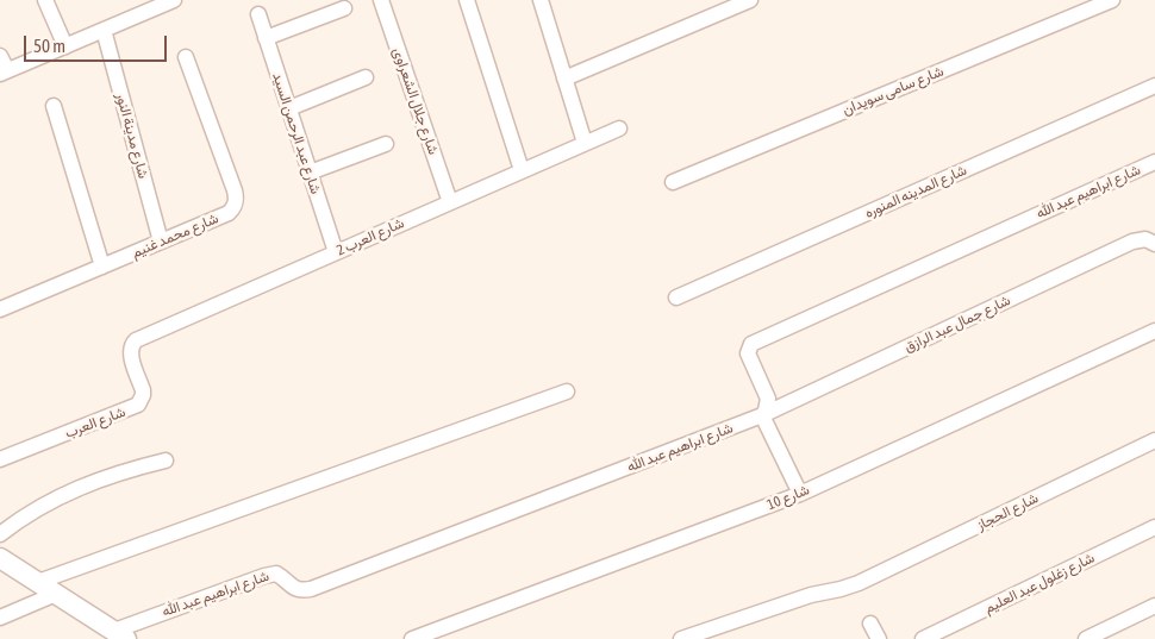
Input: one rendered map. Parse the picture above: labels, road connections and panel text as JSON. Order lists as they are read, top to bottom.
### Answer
{
  "streets": {
    "street": [
      "شارع سامى سويدان",
      "شارع جلال الشعراوى",
      "شارع عبد الرحمن السيد",
      "شارع مدينة النور",
      "شارع المدينه المنوره",
      "شارع ابراهيم عبد الله",
      "شارع محمد غنيم",
      "شارع العرب 2",
      "شارع جمال عبد الرازق",
      "شارع العرب",
      "شارع 10",
      "شارع الحجاز",
      "شارع زغلول عبد العليم"
    ]
  },
  "crossings": [
    ["شارع جلال الشعراوى", "شارع العرب 2"],
    ["شارع عبد الرحمن السيد", "شارع العرب 2"],
    ["شارع مدينة النور", "شارع محمد غنيم"],
    ["شارع ابراهيم عبد الله", "شارع جمال عبد الرازق"],
    ["شارع العرب 2", "شارع العرب"]
  ],
  "scale_bar": "50 m"
}
